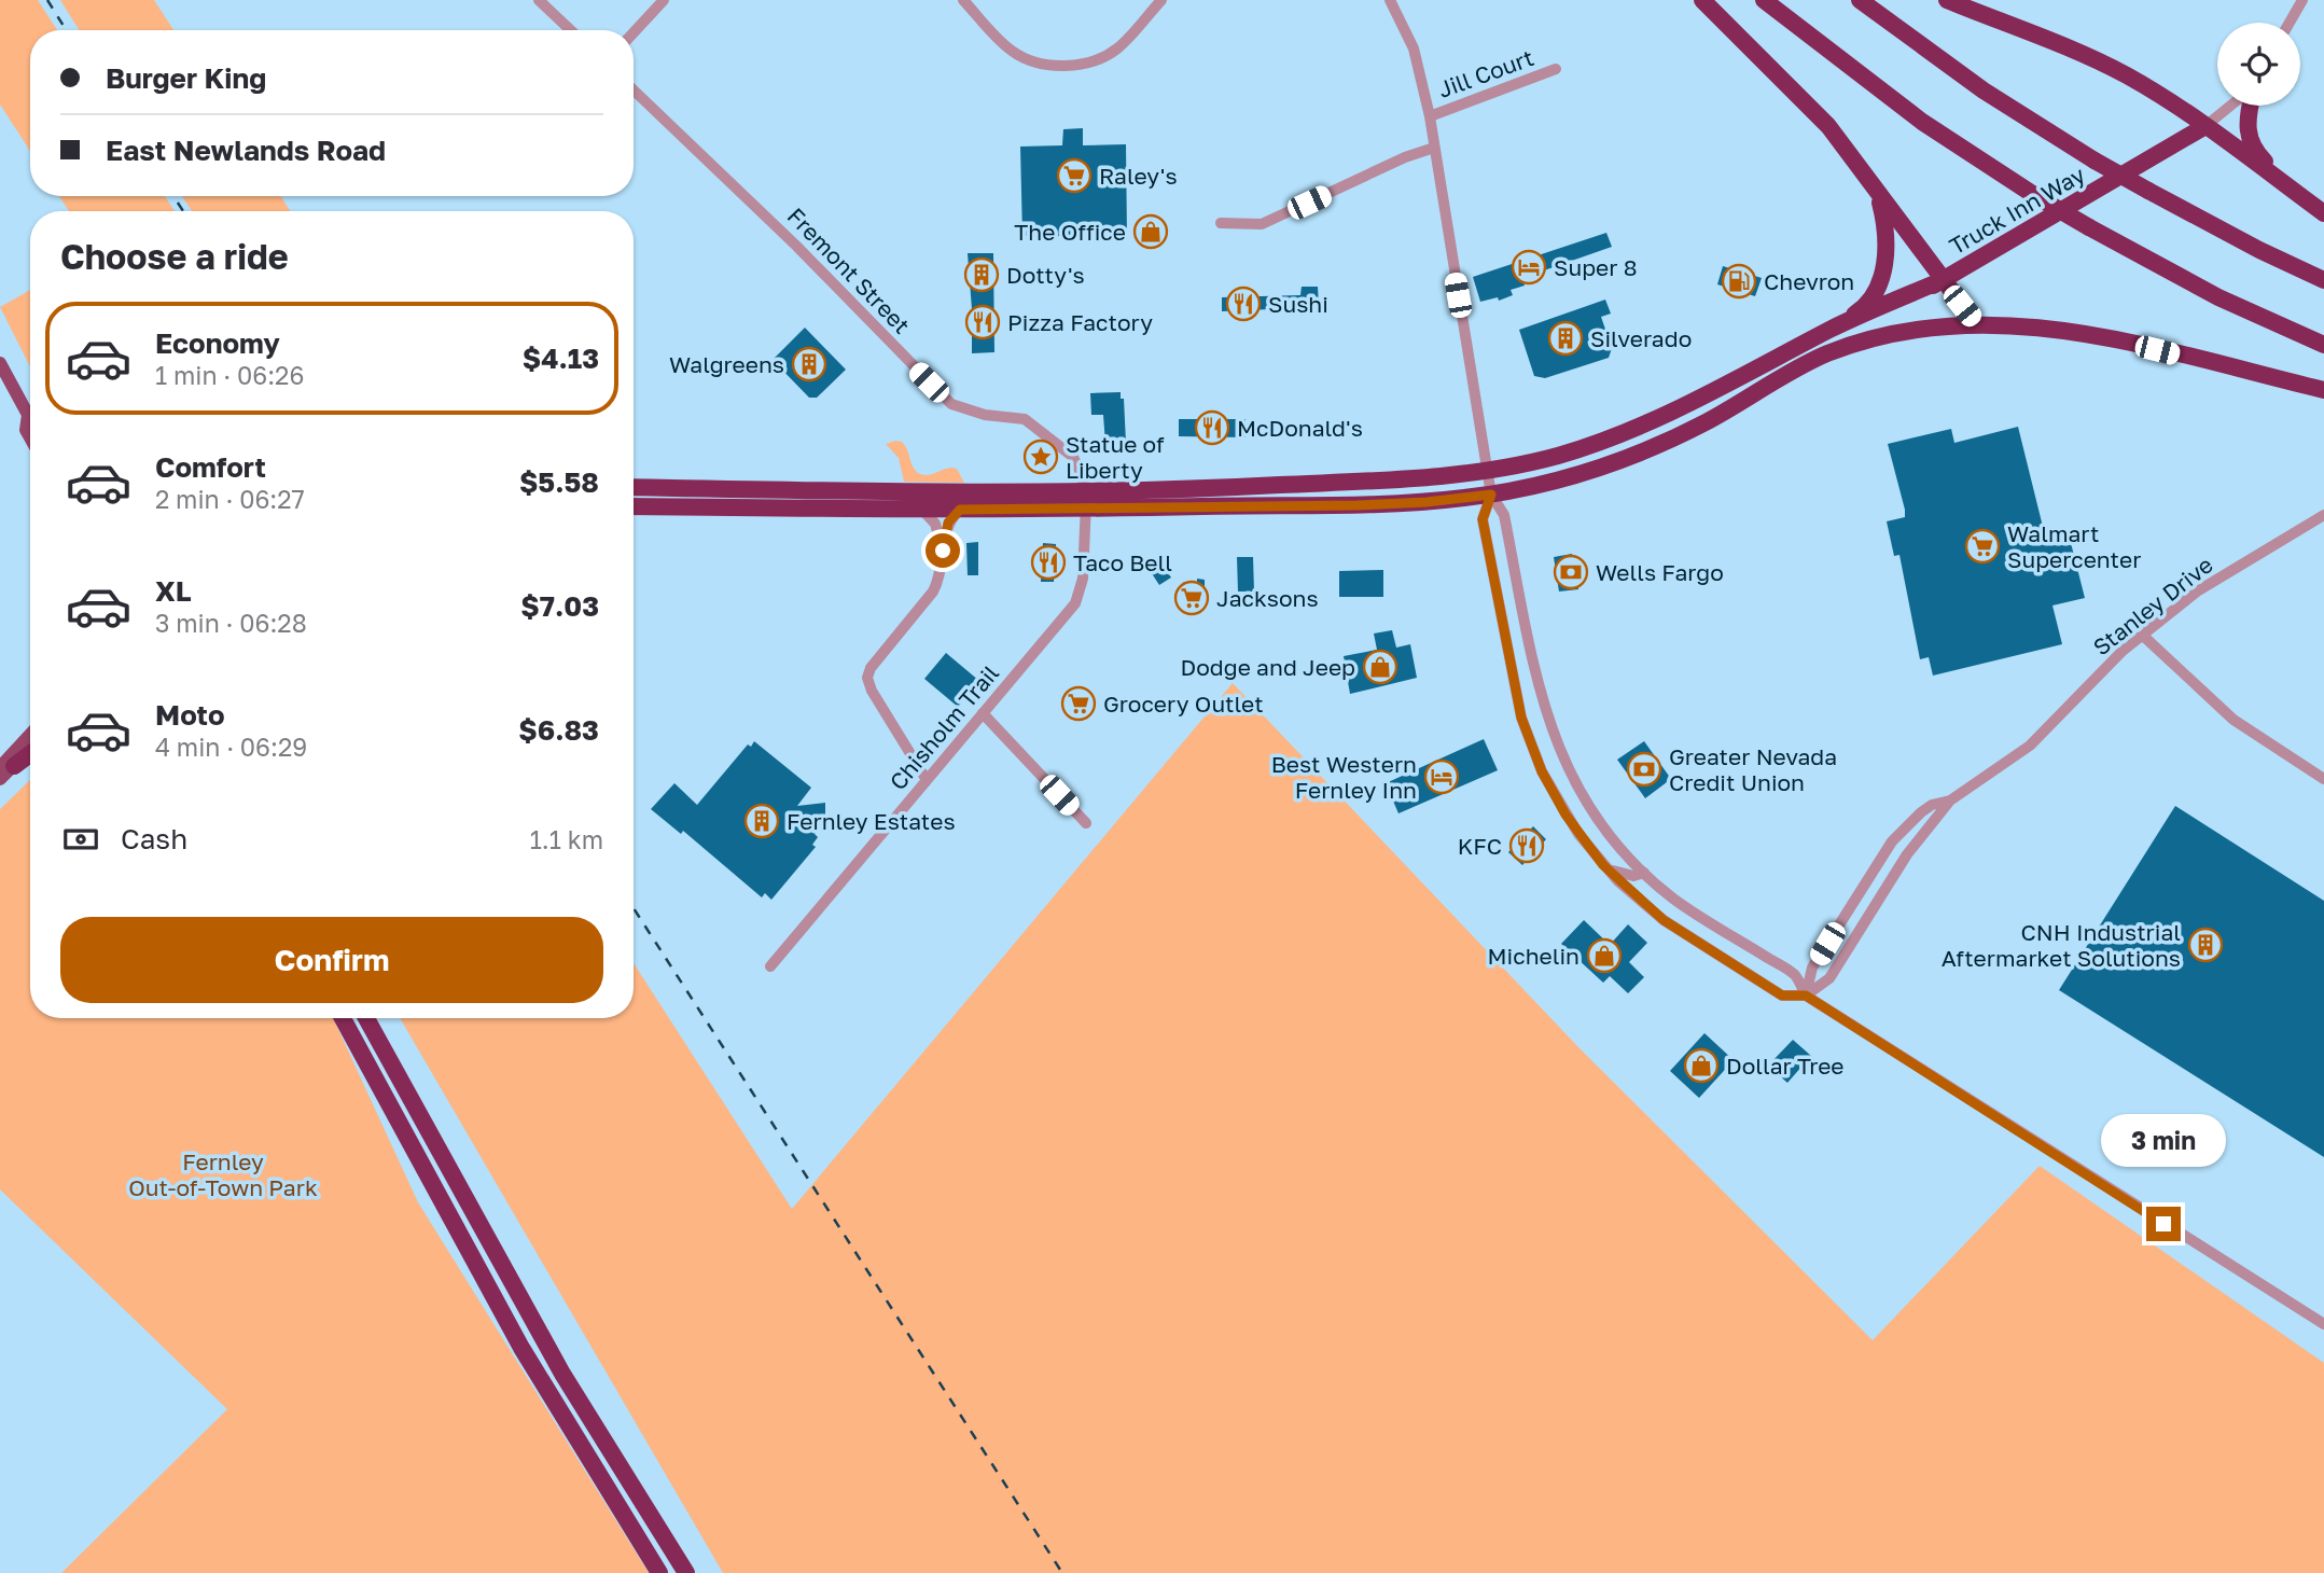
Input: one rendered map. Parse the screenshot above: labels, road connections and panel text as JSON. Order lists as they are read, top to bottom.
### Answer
{
  "streets": {
    "highway": ["Truck Inn Way"],
    "street": [
      "Jill Court",
      "Fremont Street",
      "Stanley Drive",
      "Chisholm Trail"
    ]
  },
  "crossings": [
    ["Fremont Street", "Chisholm Trail"]
  ],
  "parks": ["Fernley Out-of-Town Park"],
  "places": {
    "supermarket": [
      "Raley's",
      "Walmart Supercenter",
      "Jacksons",
      "Grocery Outlet"
    ],
    "shop": [
      "The Office",
      "Dodge and Jeep",
      "Michelin",
      "Dollar Tree"
    ],
    "hotel": ["Super 8", "Best Western Fernley Inn"],
    "building": [
      "Dotty's",
      "Silverado",
      "Walgreens",
      "Fernley Estates",
      "CNH Industrial Aftermarket Solutions"
    ],
    "fuel station": ["Chevron"],
    "restaurant": [
      "Sushi",
      "Pizza Factory",
      "McDonald's",
      "Taco Bell",
      "KFC"
    ],
    "place": ["Statue of Liberty"],
    "bank": ["Wells Fargo", "Greater Nevada Credit Union"]
  },
  "page": {
    "banner": ["Burger King", "East Newlands Road"],
    "heading": "Choose a ride",
    "list": [
      {
        "name": "Economy",
        "note": "1 min · 06:26",
        "value": "$4.13"
      },
      {
        "name": "Comfort",
        "note": "2 min · 06:27",
        "value": "$5.58"
      },
      {
        "name": "XL",
        "note": "3 min · 06:28",
        "value": "$7.03"
      },
      {
        "name": "Moto",
        "note": "4 min · 06:29",
        "value": "$6.83"
      }
    ],
    "pay": ["Cash", "1.1 km"],
    "buttons": "Confirm",
    "bubble": "3 min"
  }
}
